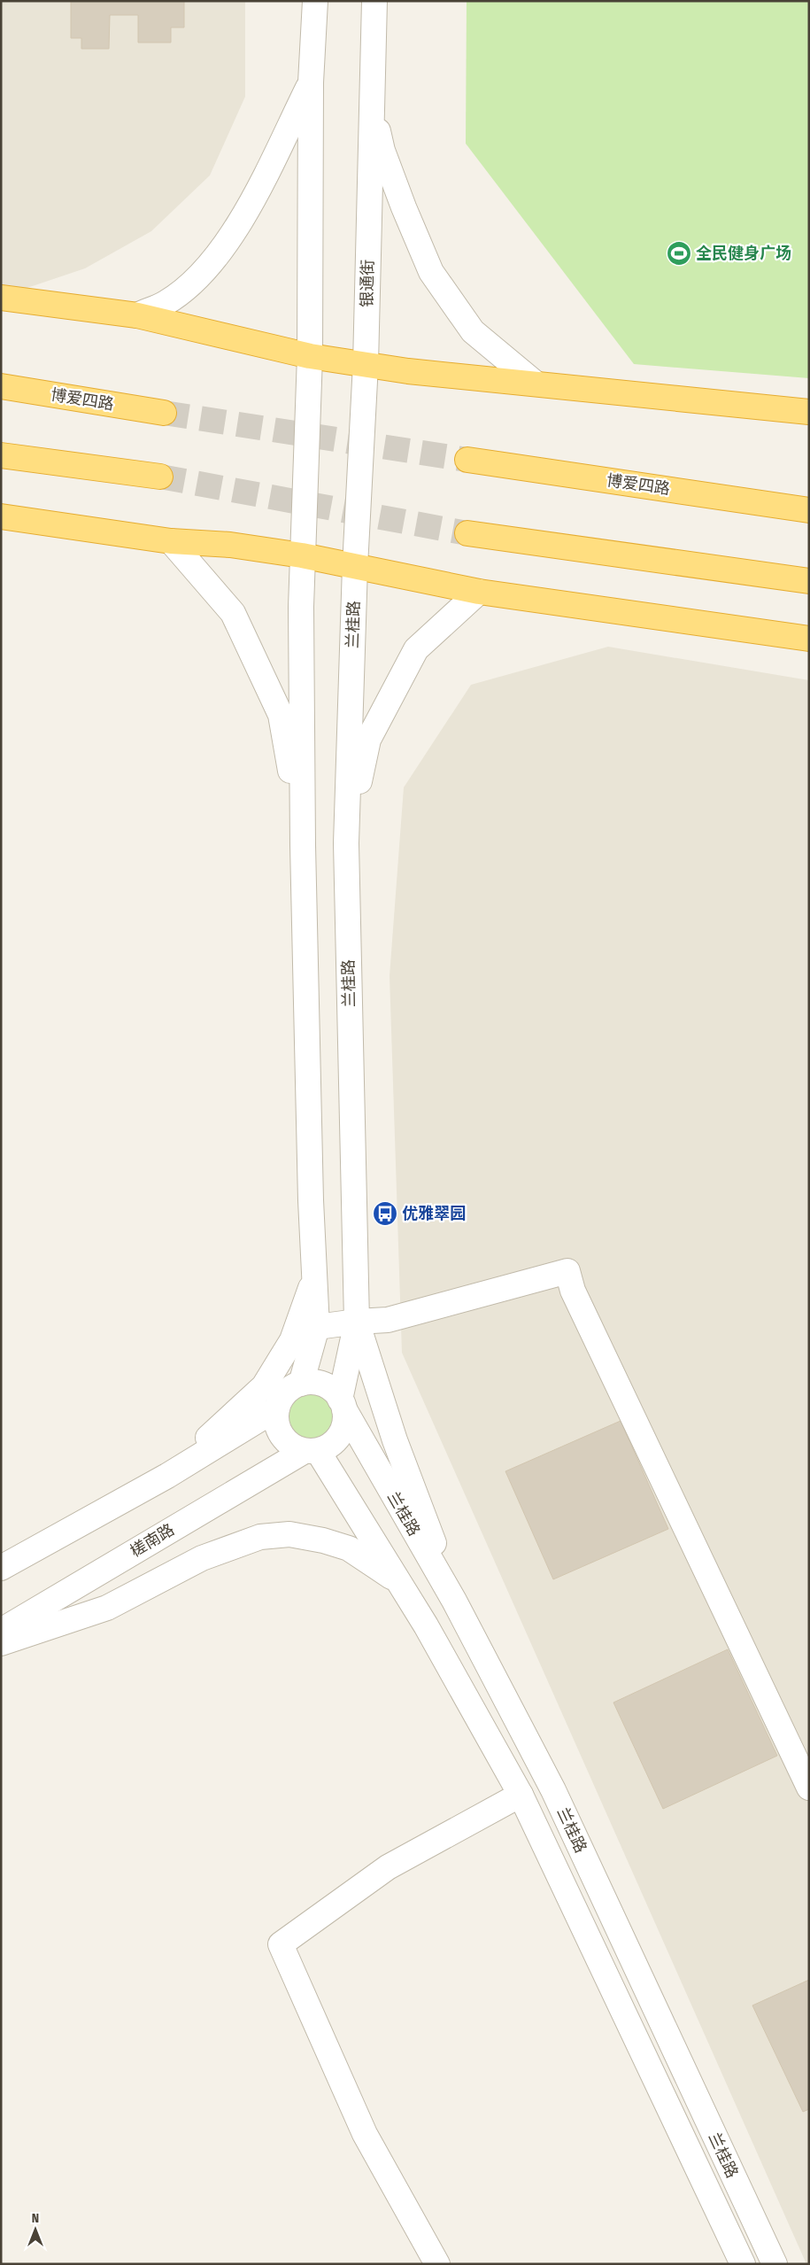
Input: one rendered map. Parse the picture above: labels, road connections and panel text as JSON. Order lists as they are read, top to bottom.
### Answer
{
  "streets": {
    "highway": ["博爱四路"],
    "street": ["银通街", "兰桂路", "槎南路"]
  },
  "crossings": [
    ["银通街", "兰桂路"],
    ["兰桂路", "槎南路"]
  ],
  "places": {
    "sports": ["全民健身广场"],
    "bus stop": ["优雅翠园"]
  },
  "north": "top"
}
